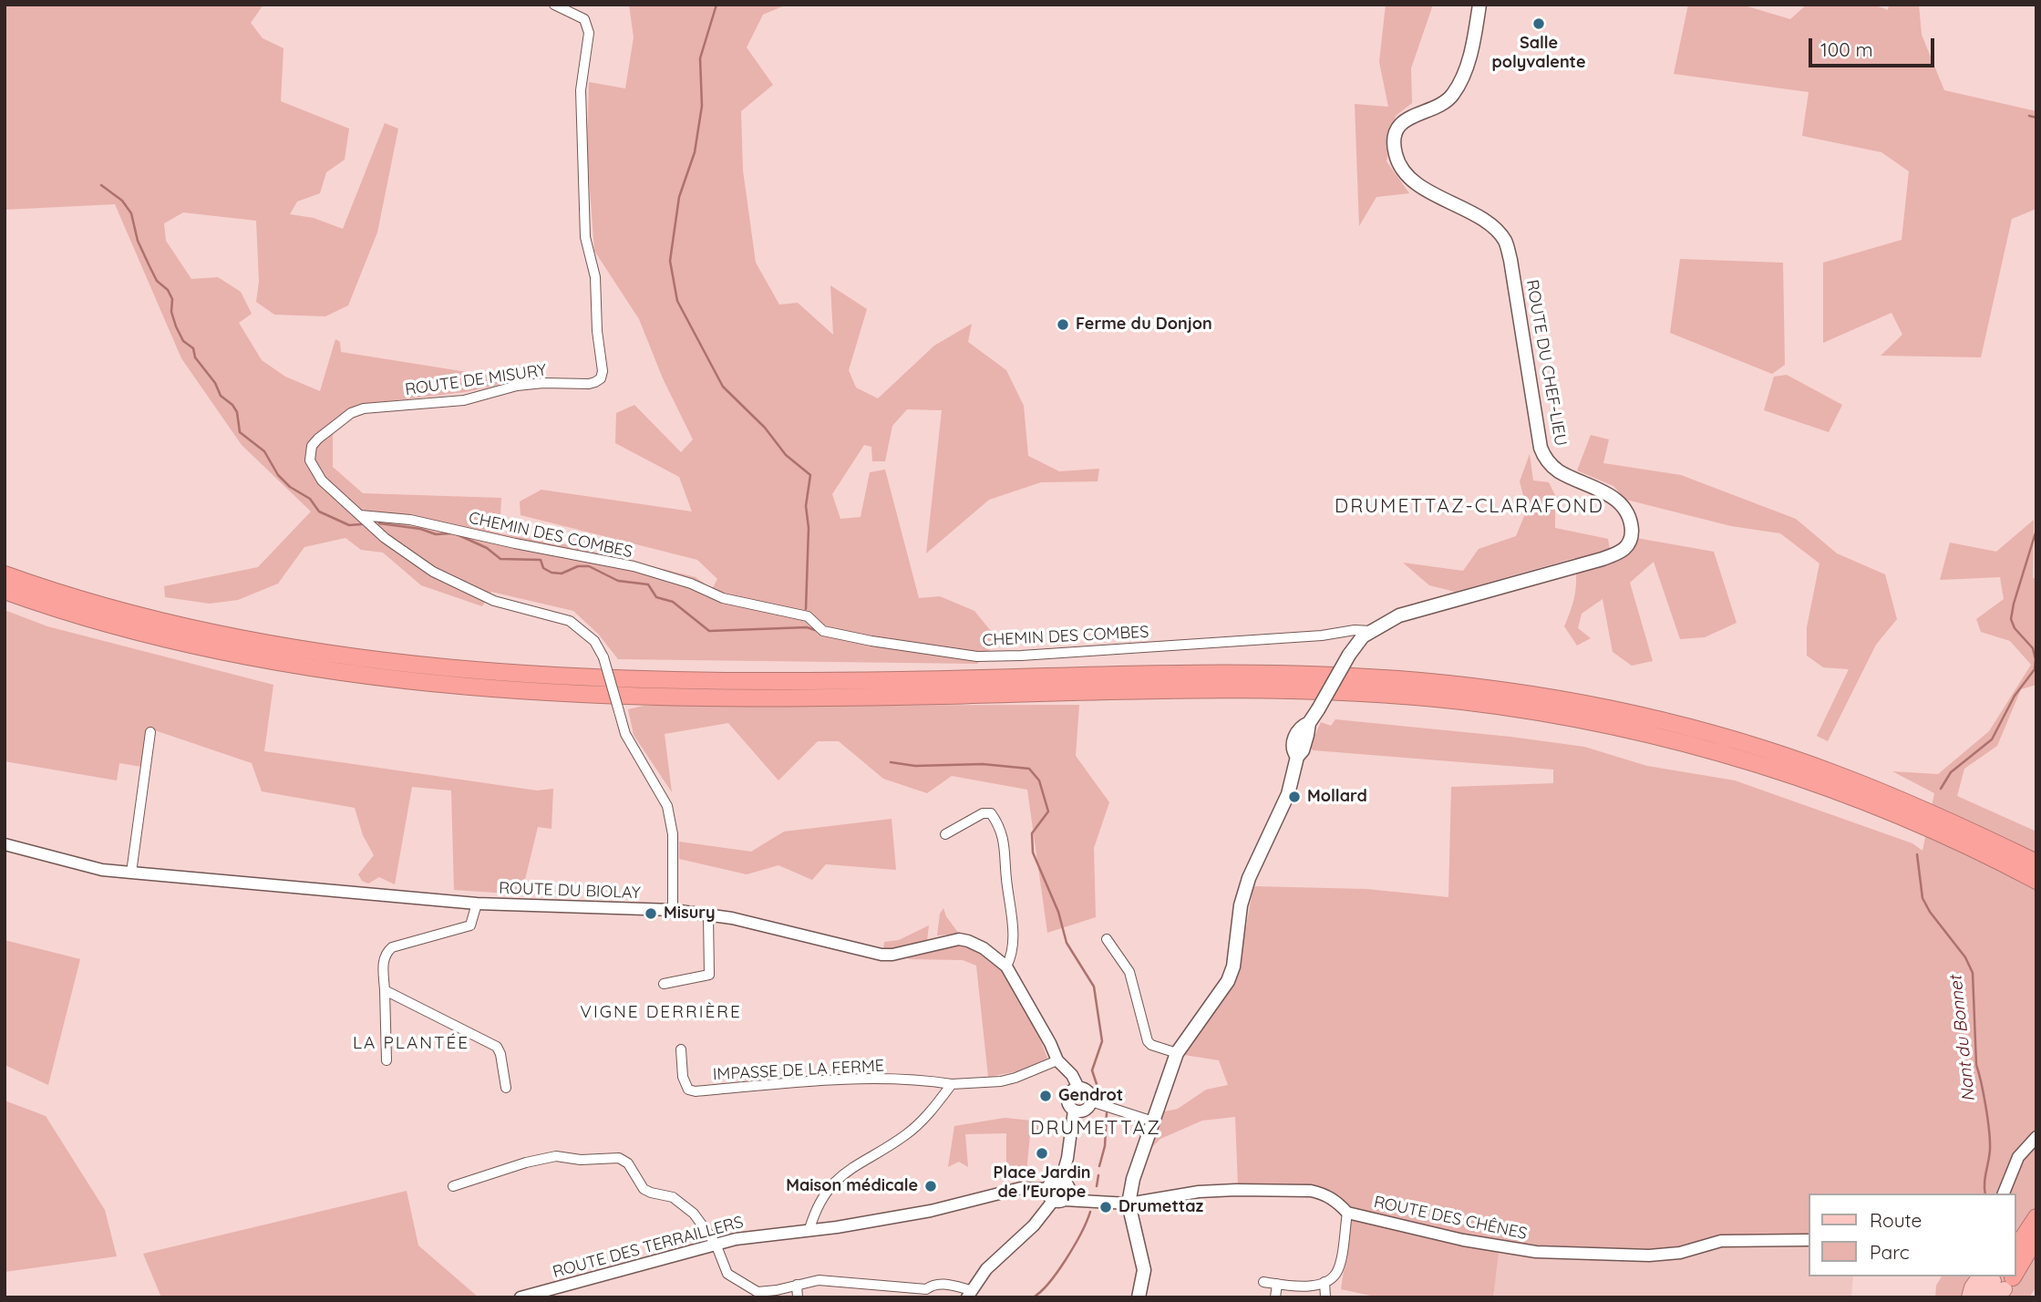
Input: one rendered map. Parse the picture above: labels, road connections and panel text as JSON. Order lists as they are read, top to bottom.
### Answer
{
  "streets": {
    "main road": ["ROUTE DU CHEF-LIEU"],
    "street": [
      "ROUTE DE MISURY",
      "CHEMIN DES COMBES",
      "ROUTE DU BIOLAY",
      "IMPASSE DE LA FERME",
      "ROUTE DES CHÊNES",
      "ROUTE DES TERRAILLERS"
    ]
  },
  "crossings": [
    ["ROUTE DU CHEF-LIEU", "CHEMIN DES COMBES"],
    ["ROUTE DE MISURY", "CHEMIN DES COMBES"],
    ["ROUTE DE MISURY", "ROUTE DU BIOLAY"],
    ["ROUTE DES CHÊNES", "ROUTE DES TERRAILLERS"]
  ],
  "districts": [
    "DRUMETTAZ-CLARAFOND",
    "VIGNE DERRIÈRE",
    "LA PLANTÉE",
    "DRUMETTAZ"
  ],
  "water": ["Nant du Bonnet"],
  "places": [
    "Salle polyvalente",
    "Ferme du Donjon",
    "Mollard",
    "Misury",
    "Gendrot",
    "Place Jardin de l'Europe",
    "Maison médicale",
    "Drumettaz"
  ],
  "legend": ["Route", "Parc"],
  "scale_bar": "100 m"
}
